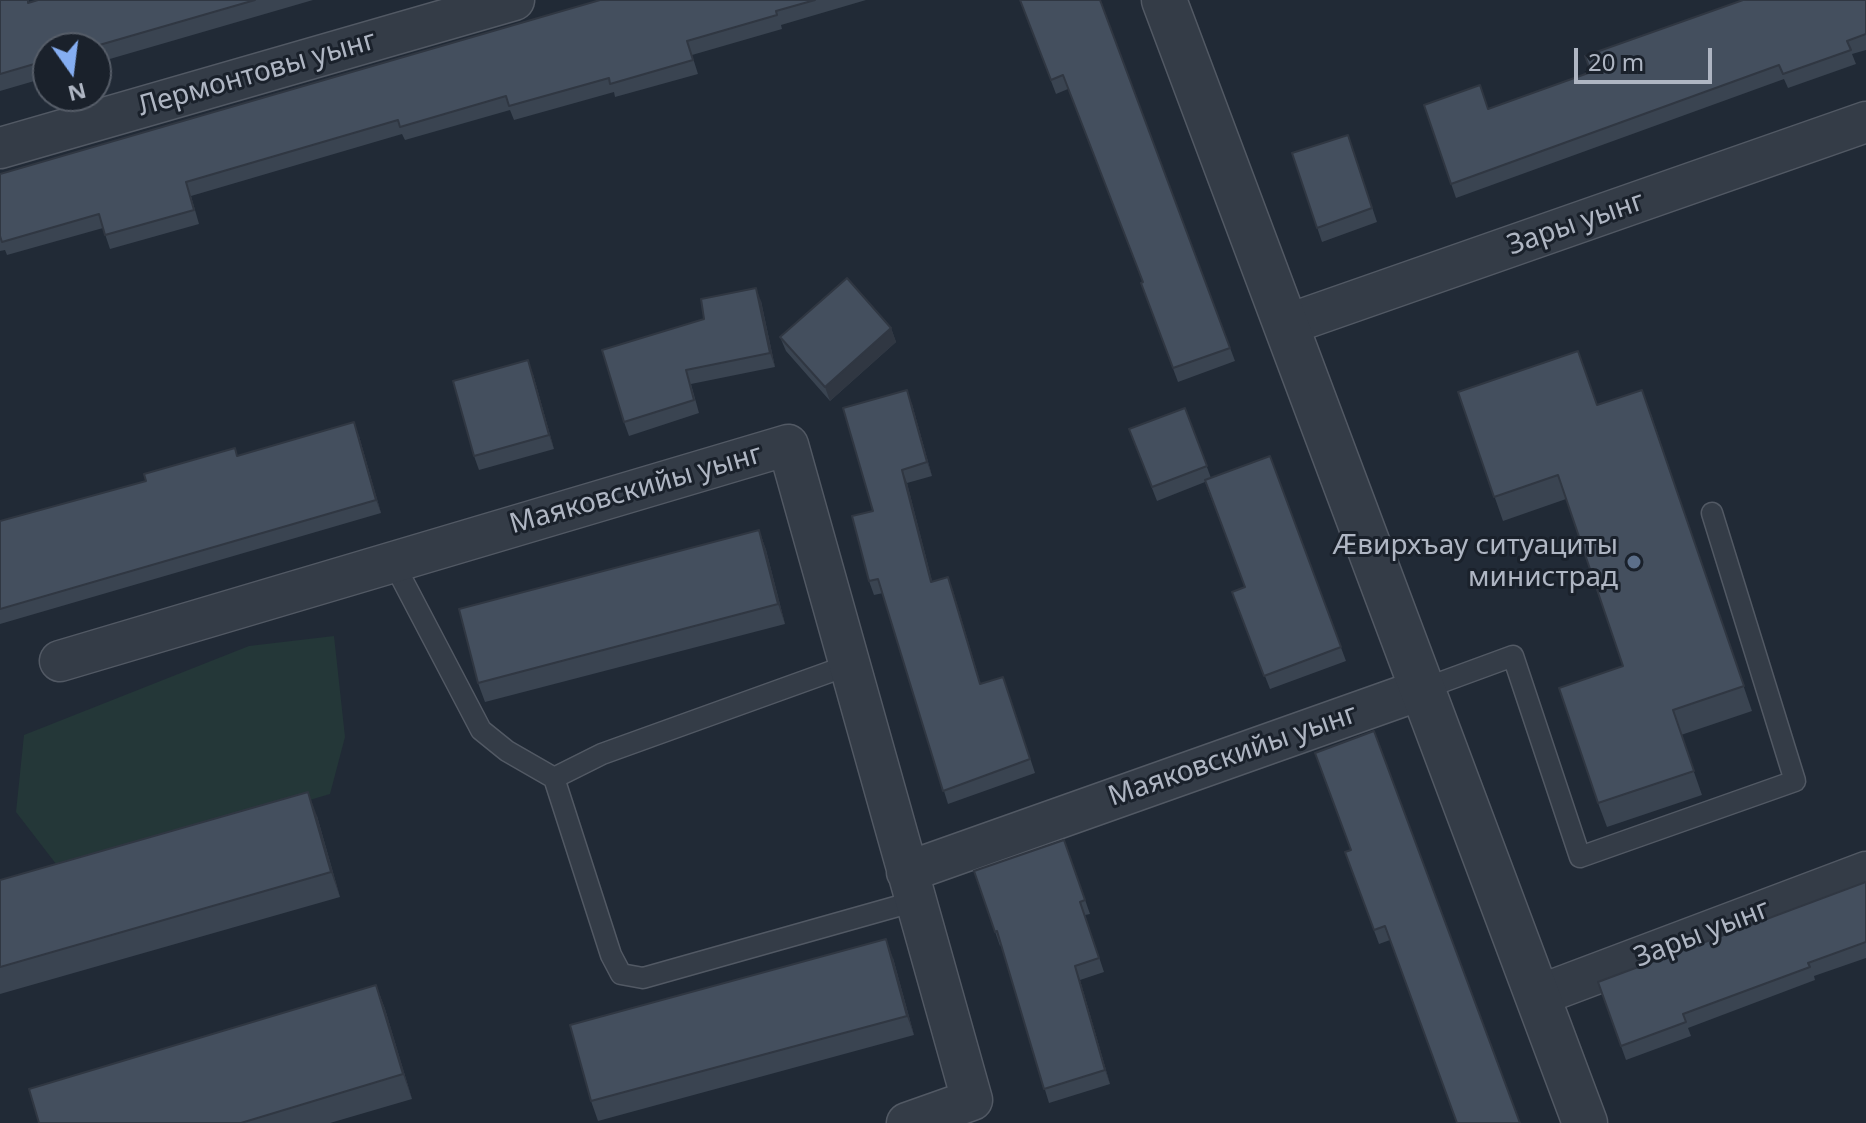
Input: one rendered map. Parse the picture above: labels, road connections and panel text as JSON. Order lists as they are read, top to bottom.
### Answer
{
  "streets": {
    "street": ["Лермонтовы уынг", "Зары уынг", "Маяковскийы уынг"]
  },
  "places": ["Æвирхъау ситуациты министрад"],
  "scale_bar": "20 m",
  "north": "bottom"
}
